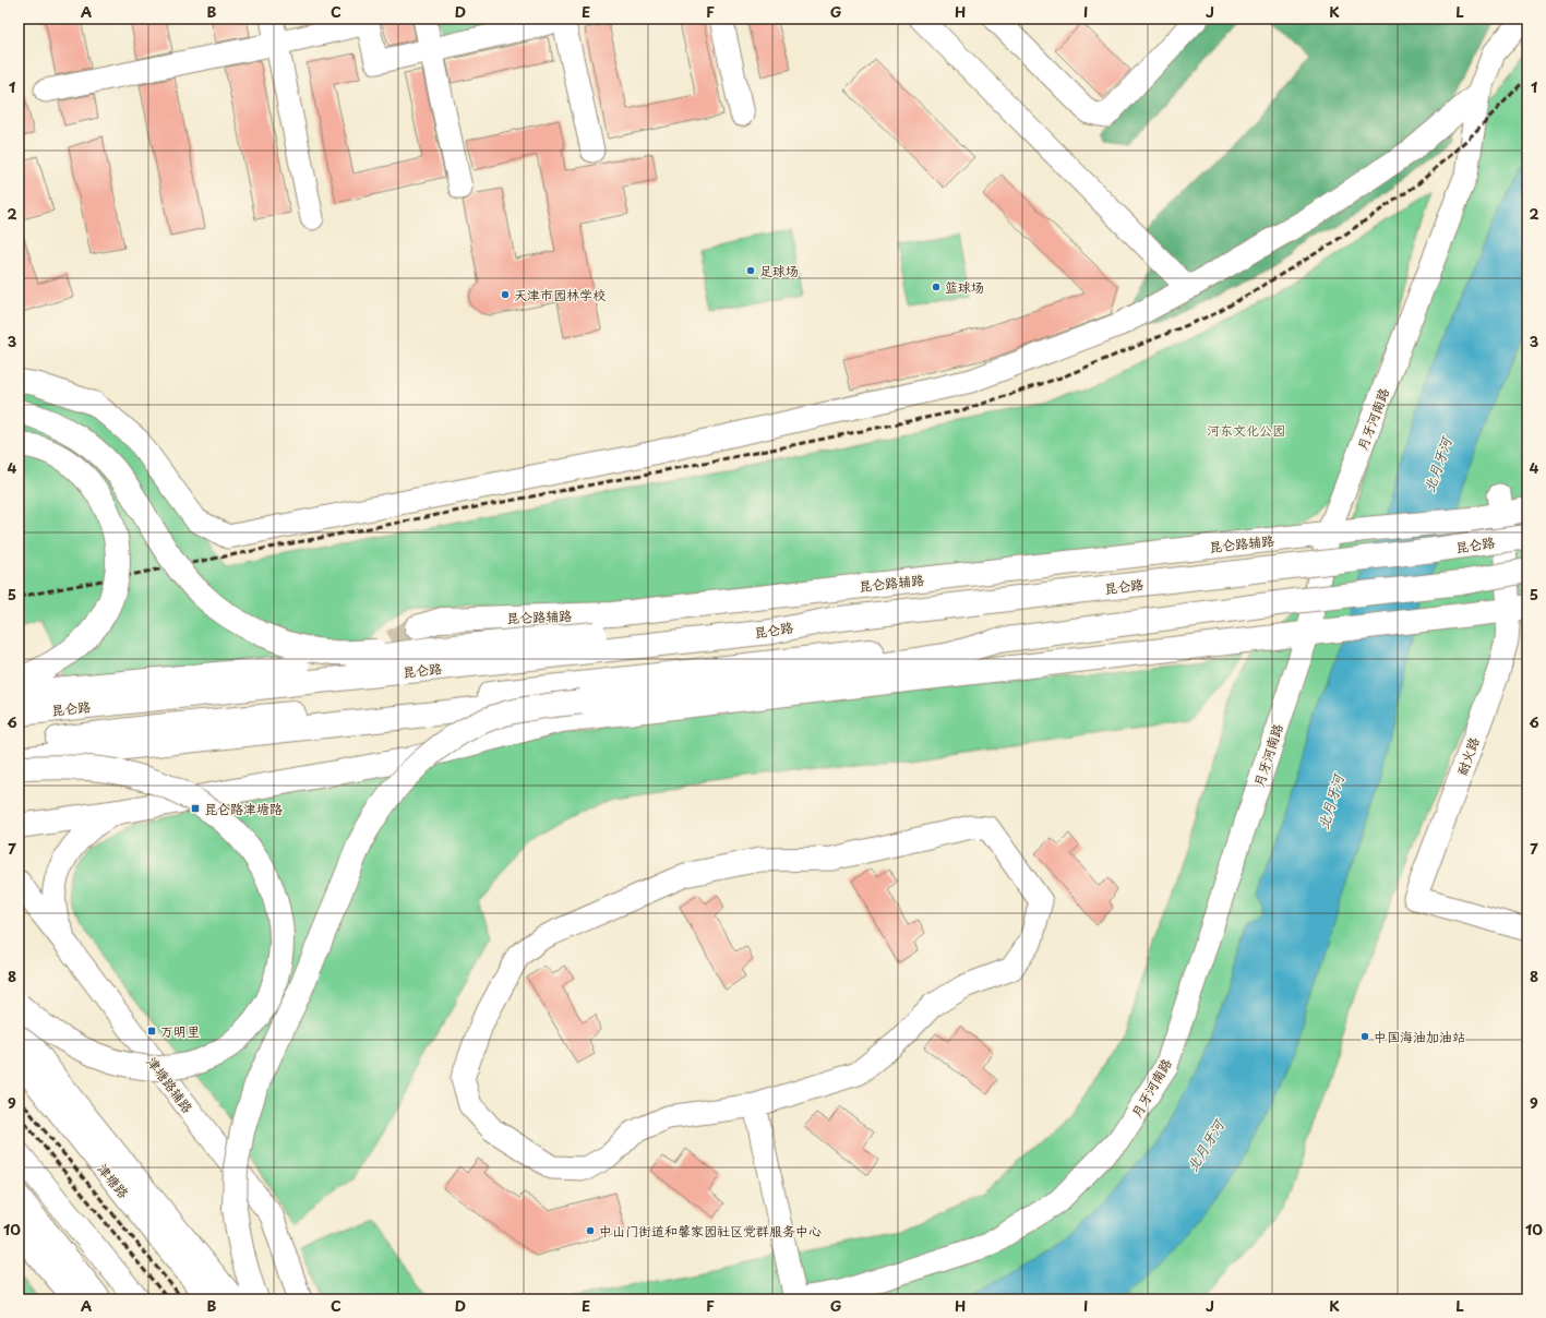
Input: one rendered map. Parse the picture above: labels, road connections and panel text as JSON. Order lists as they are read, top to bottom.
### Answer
{
  "streets": {
    "main road": ["昆仑路辅路", "昆仑路", "津塘路"],
    "street": ["月牙河南路", "耐火路", "津塘路辅路"]
  },
  "crossings": [
    ["月牙河南路", "昆仑路辅路"],
    ["昆仑路辅路", "耐火路"]
  ],
  "water": ["北月牙河"],
  "parks": ["河东文化公园"],
  "places": {
    "other": [
      "足球场",
      "篮球场",
      "天津市园林学校",
      "中国海油加油站",
      "中山门街道和馨家园社区党群服务中心"
    ],
    "transit": ["昆仑路津塘路", "万明里"]
  },
  "grid": {
    "columns": [
      "A",
      "B",
      "C",
      "D",
      "E",
      "F",
      "G",
      "H",
      "I",
      "J",
      "K",
      "L"
    ],
    "rows": [
      "1",
      "2",
      "3",
      "4",
      "5",
      "6",
      "7",
      "8",
      "9",
      "10"
    ]
  }
}
